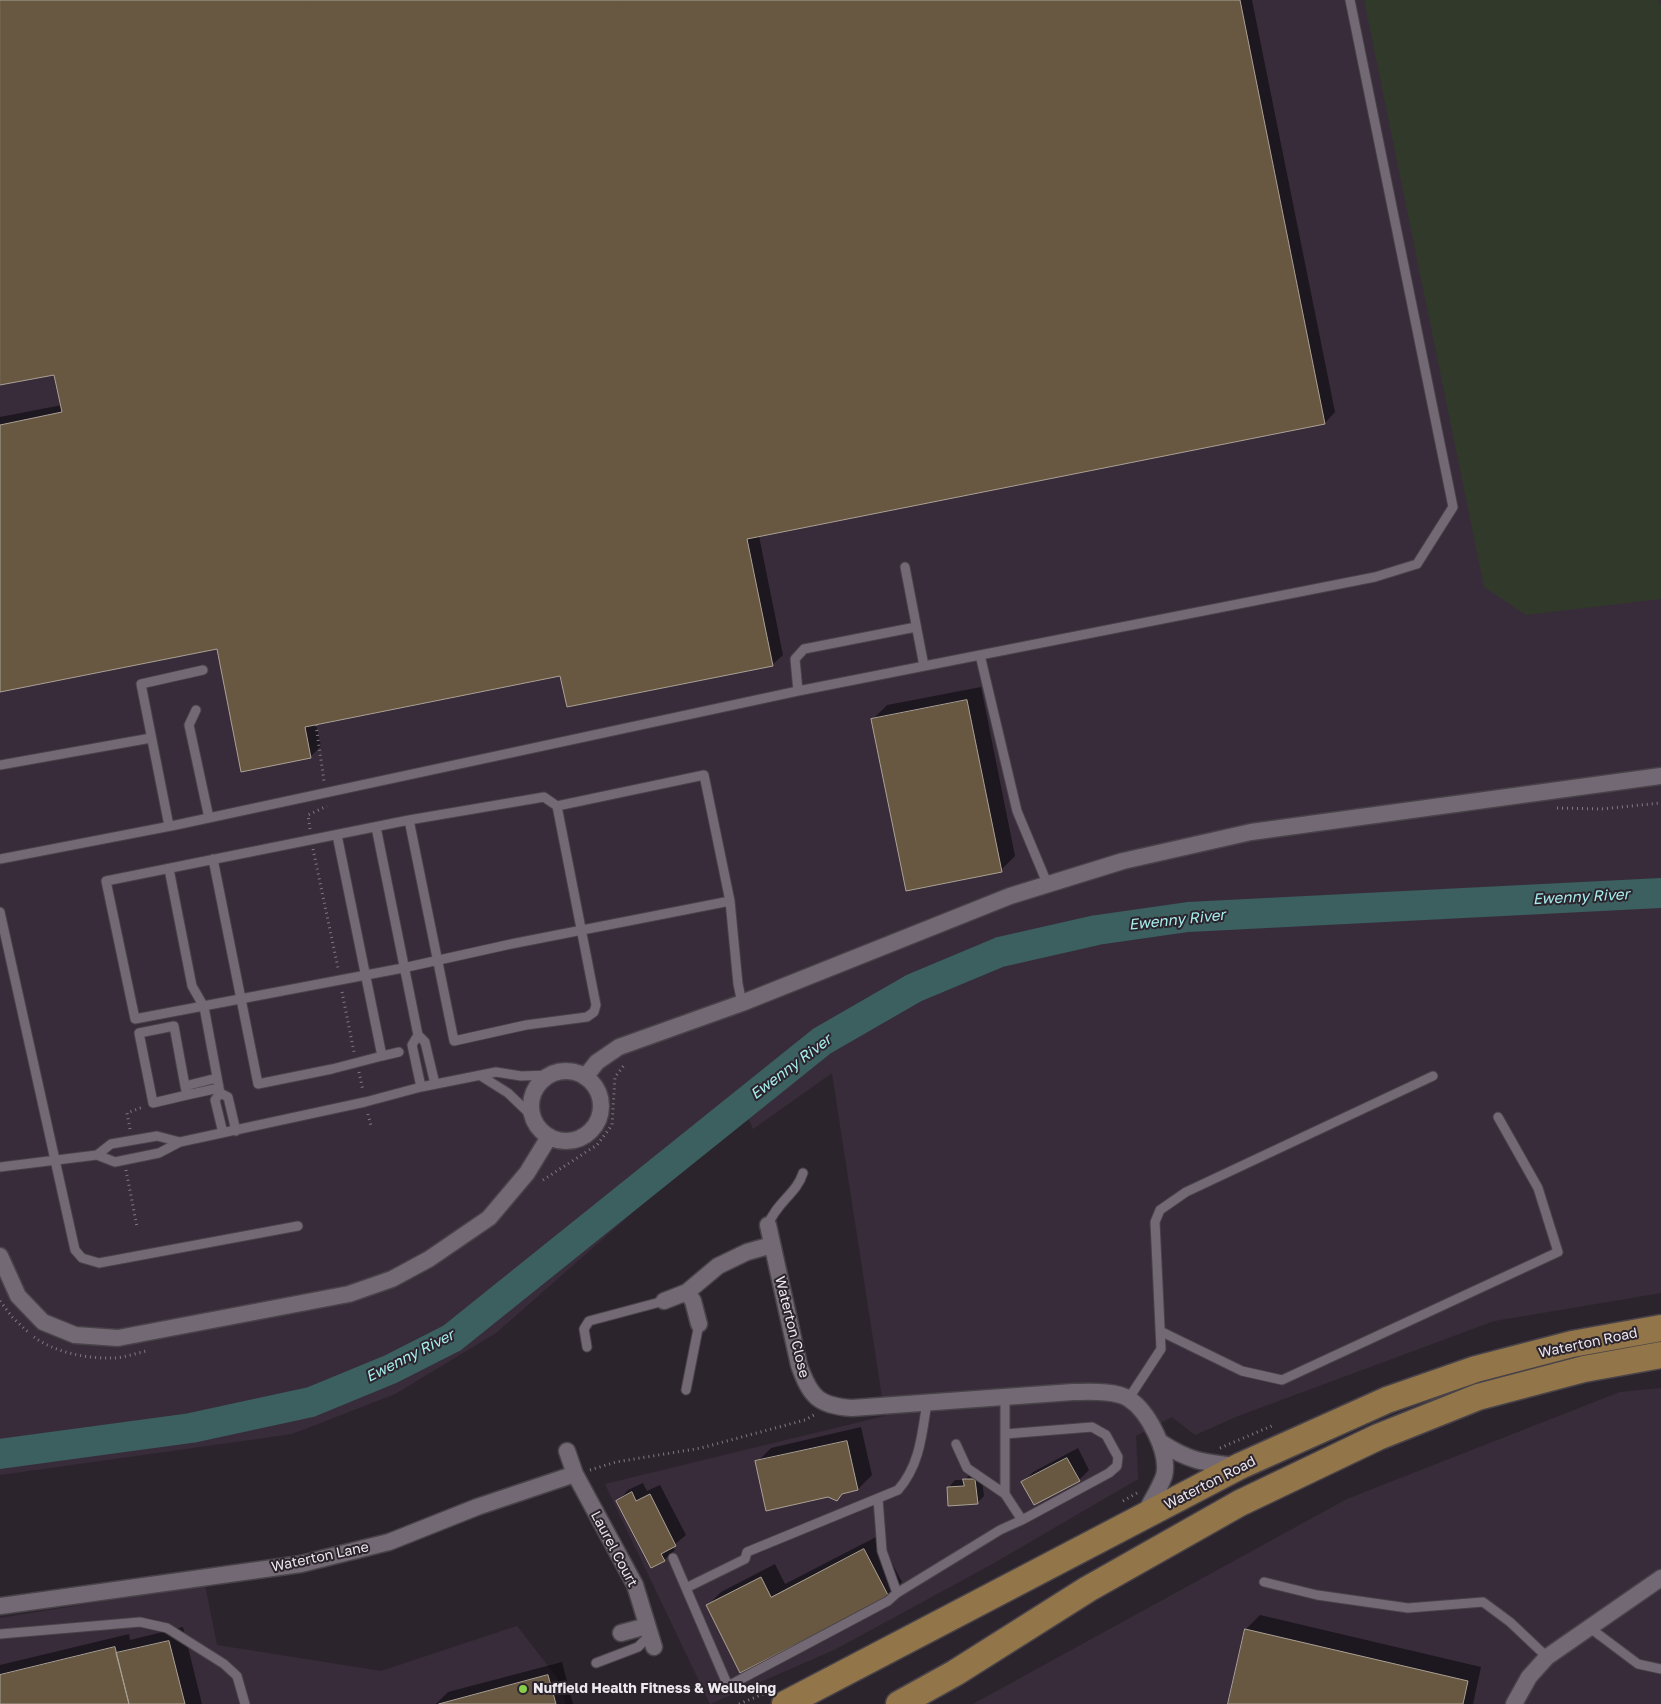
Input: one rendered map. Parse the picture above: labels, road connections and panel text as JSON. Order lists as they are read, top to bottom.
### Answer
{
  "streets": {
    "main road": ["Waterton Road"],
    "street": ["Waterton Close", "Laurel Court", "Waterton Lane"]
  },
  "crossings": [
    ["Laurel Court", "Waterton Lane"]
  ],
  "water": ["Ewenny River"],
  "places": ["Nuffield Health Fitness & Wellbeing"]
}
